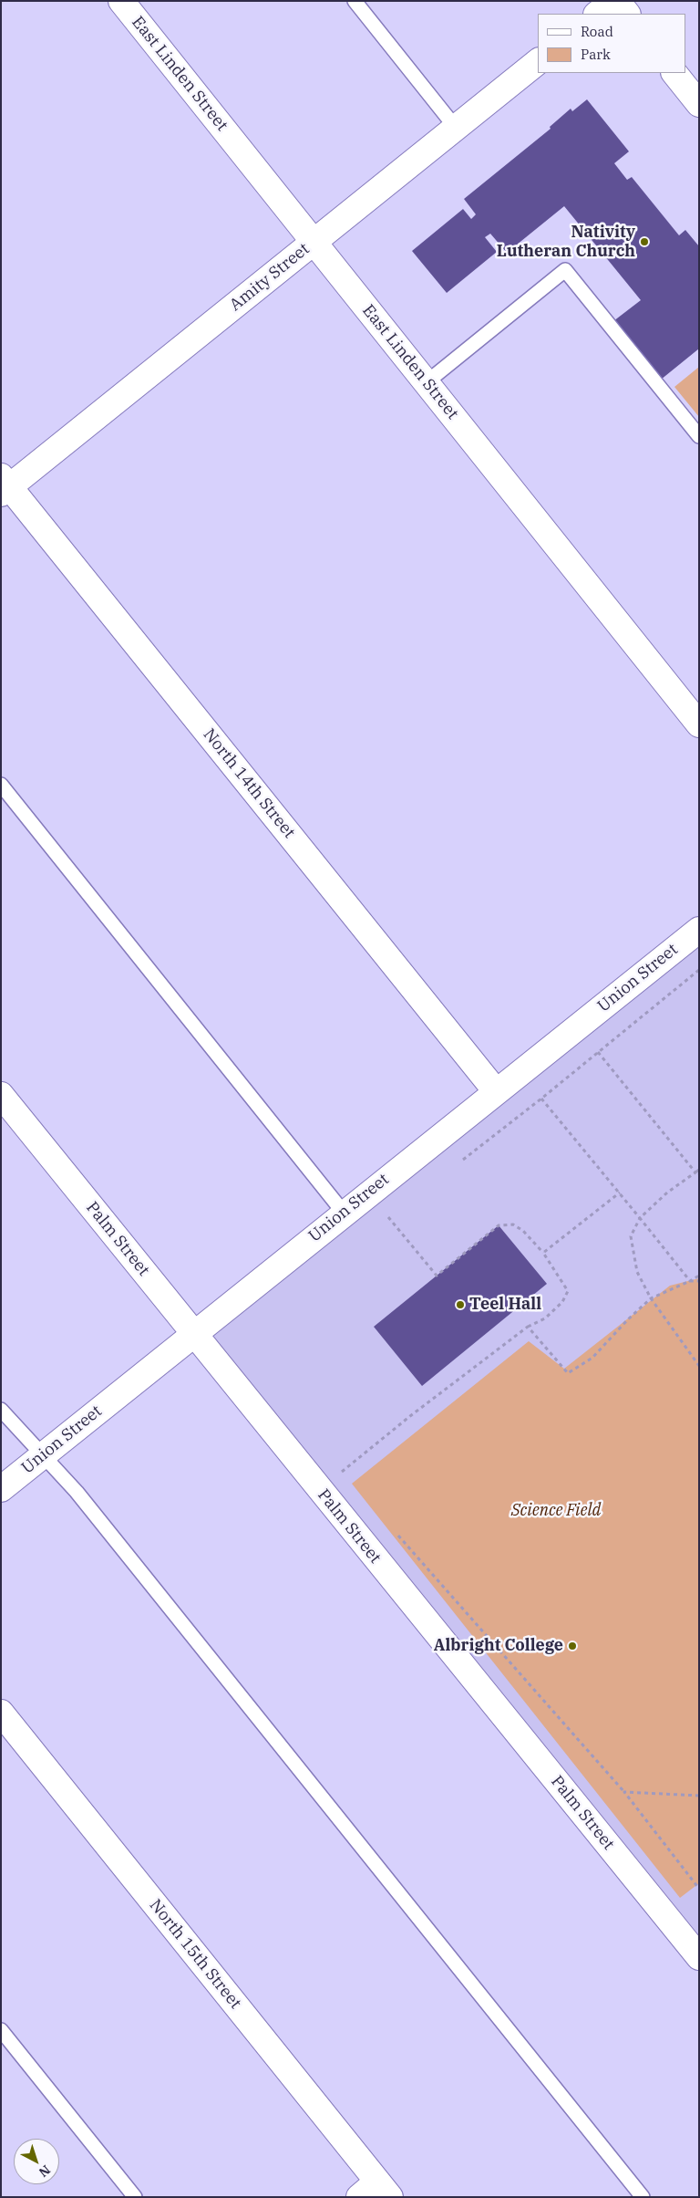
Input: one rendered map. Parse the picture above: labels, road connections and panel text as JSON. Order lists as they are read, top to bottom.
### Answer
{
  "streets": {
    "street": [
      "East Linden Street",
      "Amity Street",
      "North 14th Street",
      "Union Street",
      "Palm Street",
      "North 15th Street"
    ]
  },
  "crossings": [
    ["East Linden Street", "Amity Street"],
    ["Amity Street", "North 14th Street"],
    ["North 14th Street", "Union Street"],
    ["Union Street", "Palm Street"]
  ],
  "parks": ["Science Field"],
  "places": ["Nativity Lutheran Church", "Teel Hall", "Albright College"],
  "legend": ["Road", "Park"],
  "north": "bottom right"
}
